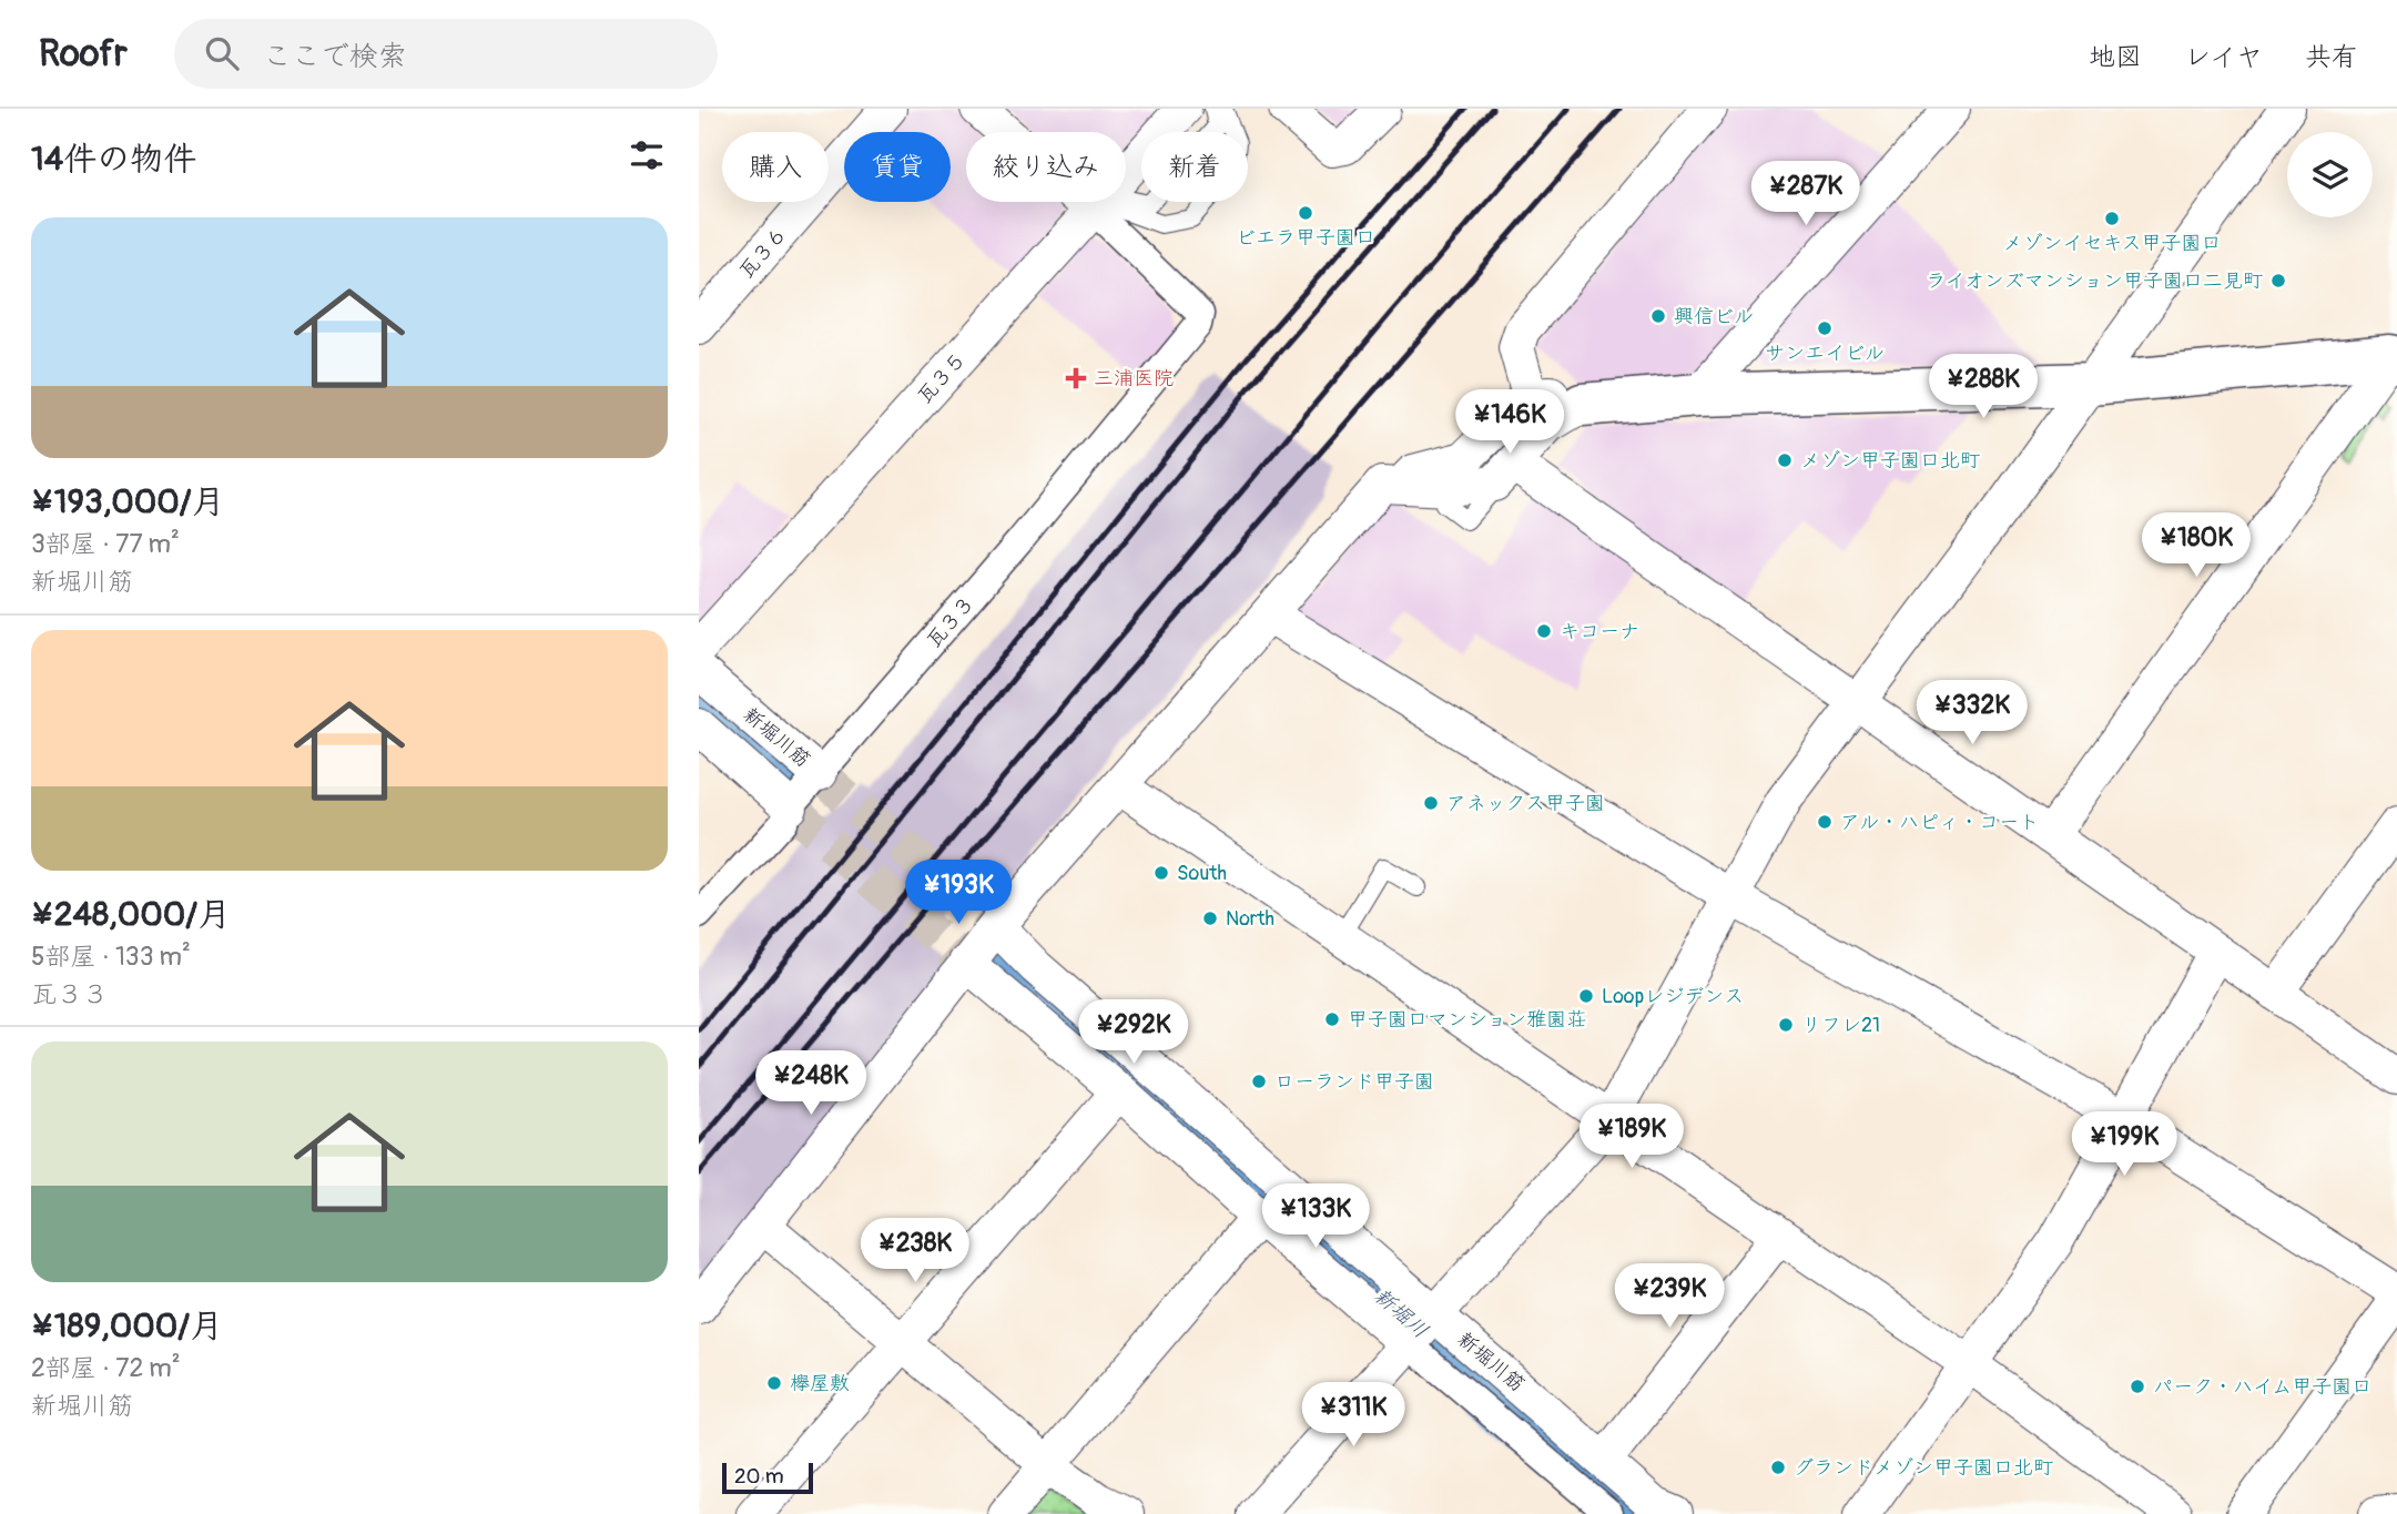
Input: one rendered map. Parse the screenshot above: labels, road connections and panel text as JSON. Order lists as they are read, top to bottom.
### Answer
{
  "streets": {
    "street": [
      "瓦３６",
      "瓦３５",
      "瓦３３",
      "新堀川筋"
    ]
  },
  "crossings": [
    ["瓦３５", "瓦３３"],
    ["瓦３３", "新堀川筋"]
  ],
  "water": ["新堀川"],
  "places": {
    "other": [
      "ビエラ甲子園口",
      "メゾンイセキス甲子園口",
      "ライオンズマンション甲子園口二見町",
      "興信ビル",
      "サンエイビル",
      "メゾン甲子園口北町",
      "キコーナ",
      "アネックス甲子園",
      "アル・ハピィ・コート",
      "South",
      "North",
      "Loopレジデンス",
      "甲子園口マンション雅園荘",
      "リフレ21",
      "ローランド甲子園",
      "欅屋敷",
      "パーク・ハイム甲子園口",
      "グランドメゾン甲子園口北町"
    ],
    "health": ["三浦医院"]
  },
  "scale_bar": "20 m",
  "page": {
    "header": "Roofr",
    "search": "ここで検索",
    "nav": ["地図", "レイヤ", "共有"],
    "heading": "14件の物件",
    "chip": [
      "購入",
      "賃貸",
      "絞り込み",
      "新着"
    ],
    "price": [
      "¥287K",
      "¥288K",
      "¥146K",
      "¥180K",
      "¥332K",
      "¥193K",
      "¥292K",
      "¥248K",
      "¥189K",
      "¥199K",
      "¥133K",
      "¥238K",
      "¥239K",
      "¥311K"
    ],
    "list": [
      {
        "name": "¥193,000/月",
        "note": "3部屋 · 77 m² · 新堀川筋"
      },
      {
        "name": "¥248,000/月",
        "note": "5部屋 · 133 m² · 瓦３３"
      },
      {
        "name": "¥189,000/月",
        "note": "2部屋 · 72 m² · 新堀川筋"
      }
    ],
    "scale": "20 m"
  }
}
